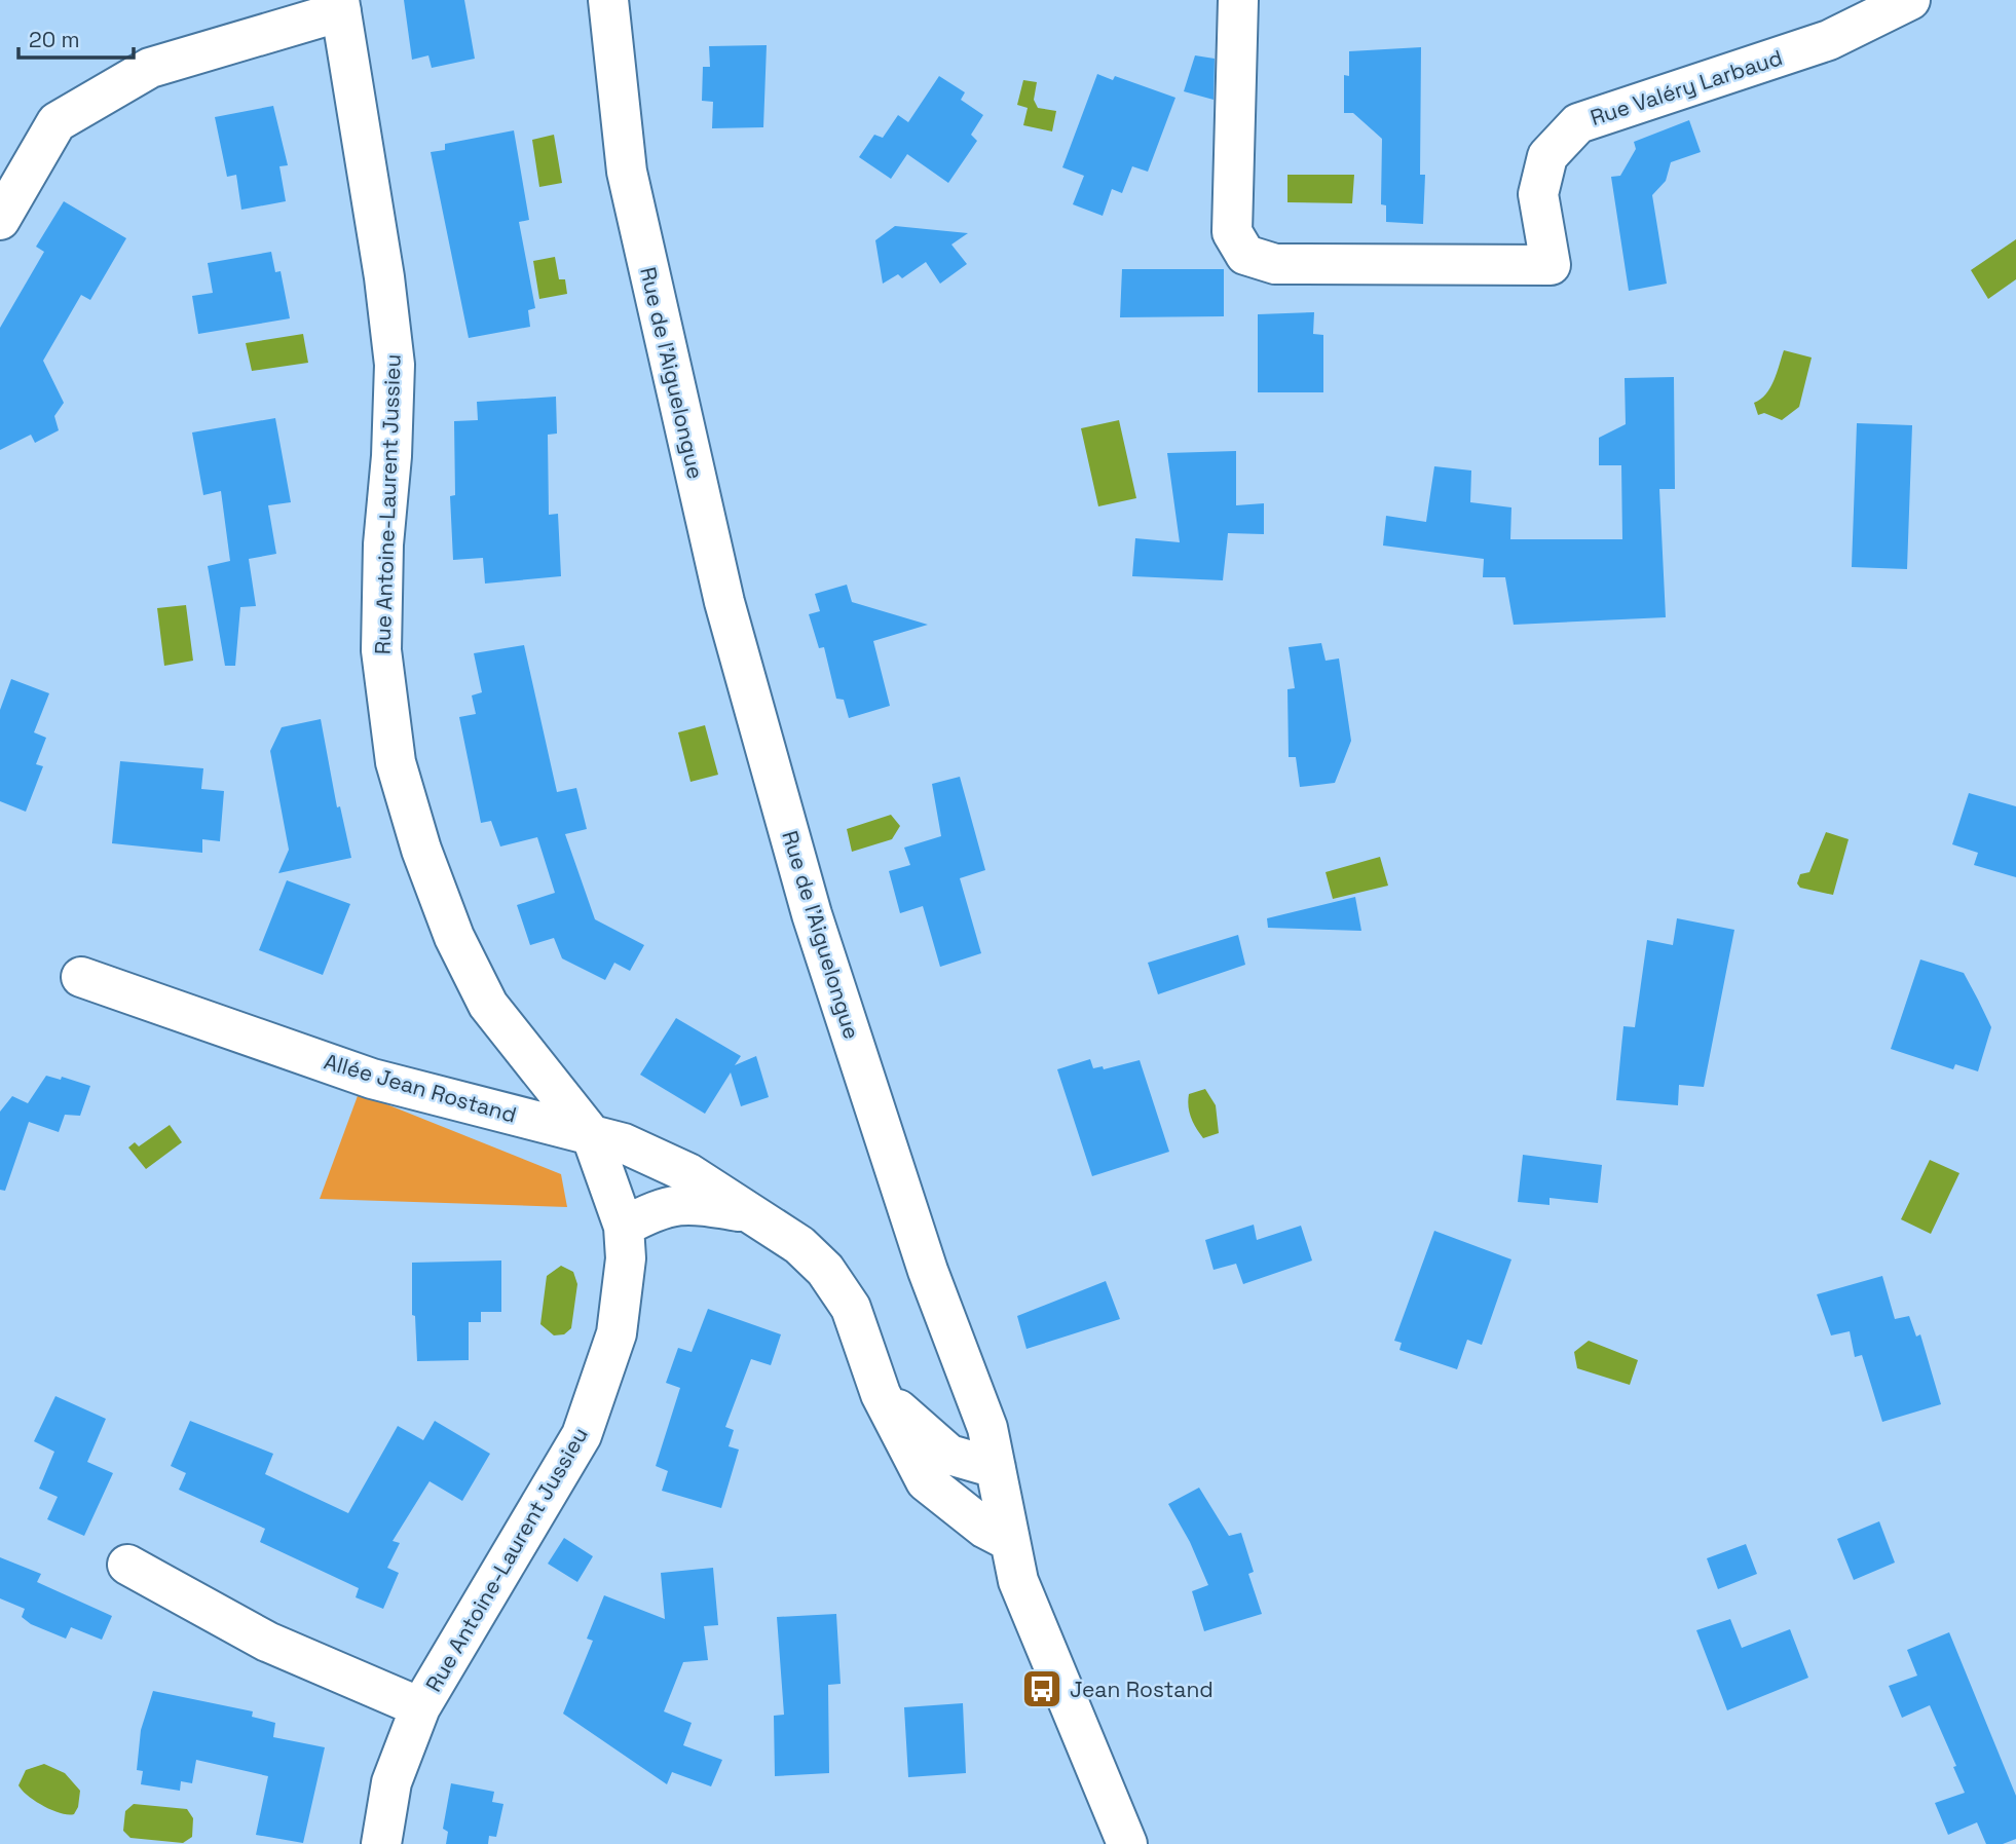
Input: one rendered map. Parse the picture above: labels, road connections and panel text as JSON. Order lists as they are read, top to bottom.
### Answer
{
  "streets": {
    "street": [
      "Rue Valéry Larbaud",
      "Rue de l'Aiguelongue",
      "Rue Antoine-Laurent Jussieu",
      "Allée Jean Rostand"
    ]
  },
  "crossings": [
    ["Rue de l'Aiguelongue", "Allée Jean Rostand"],
    ["Rue Antoine-Laurent Jussieu", "Allée Jean Rostand"]
  ],
  "places": {
    "bus stop": ["Jean Rostand"]
  },
  "scale_bar": "20 m"
}
